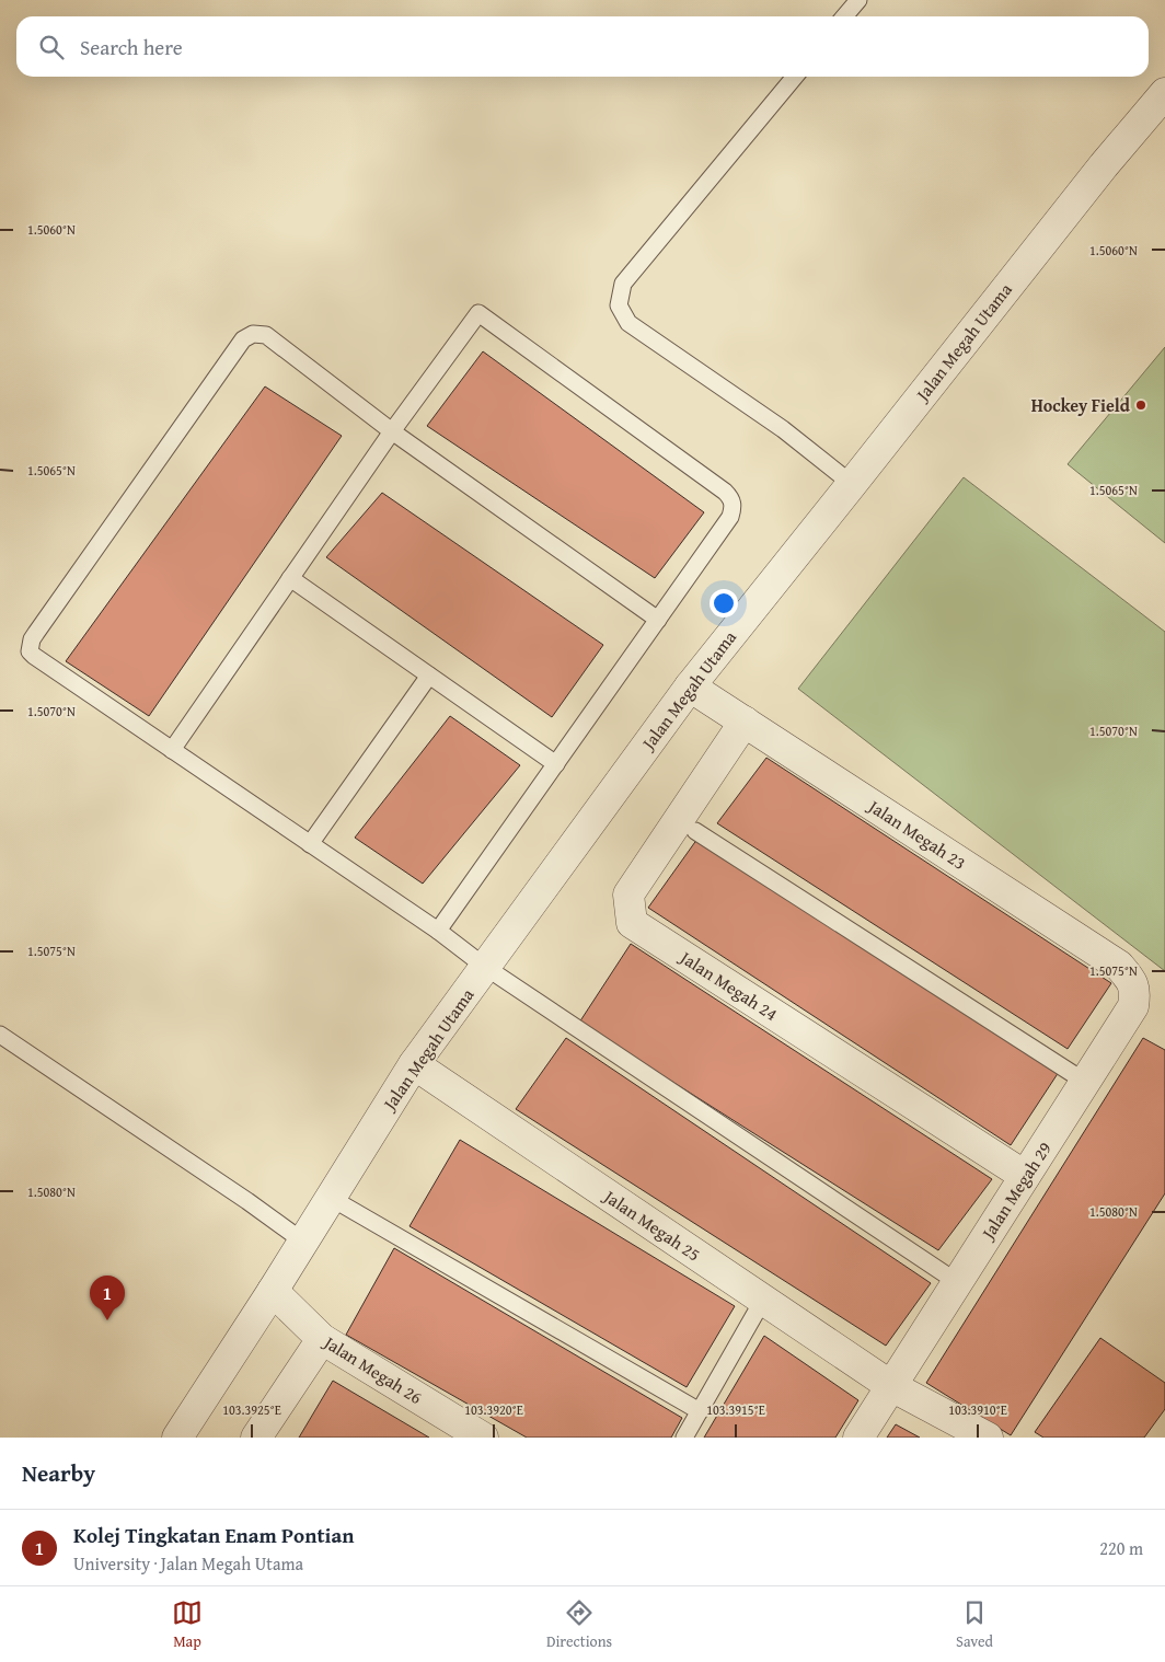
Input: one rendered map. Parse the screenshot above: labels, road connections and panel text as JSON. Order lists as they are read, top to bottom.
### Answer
{
  "streets": {
    "street": [
      "Jalan Megah Utama",
      "Jalan Megah 23",
      "Jalan Megah 24",
      "Jalan Megah 29",
      "Jalan Megah 25",
      "Jalan Megah 26"
    ]
  },
  "crossings": [
    ["Jalan Megah Utama", "Jalan Megah 23"],
    ["Jalan Megah Utama", "Jalan Megah 25"],
    ["Jalan Megah Utama", "Jalan Megah 26"],
    ["Jalan Megah 23", "Jalan Megah 24"],
    ["Jalan Megah 23", "Jalan Megah 29"],
    ["Jalan Megah 24", "Jalan Megah 29"],
    ["Jalan Megah 29", "Jalan Megah 25"]
  ],
  "places": ["Hockey Field"],
  "page": {
    "search": "Search here",
    "pins": "1",
    "heading": "Nearby",
    "list": [
      {
        "mark": "1",
        "name": "Kolej Tingkatan Enam Pontian",
        "note": "University · Jalan Megah Utama",
        "value": "220 m"
      }
    ],
    "nav": ["Map", "Directions", "Saved"]
  },
  "coordinates": [
    "1.5060°N",
    "1.5065°N",
    "1.5070°N",
    "1.5075°N",
    "1.5080°N",
    "103.3925°E",
    "103.3920°E",
    "103.3915°E",
    "103.3910°E"
  ]
}
